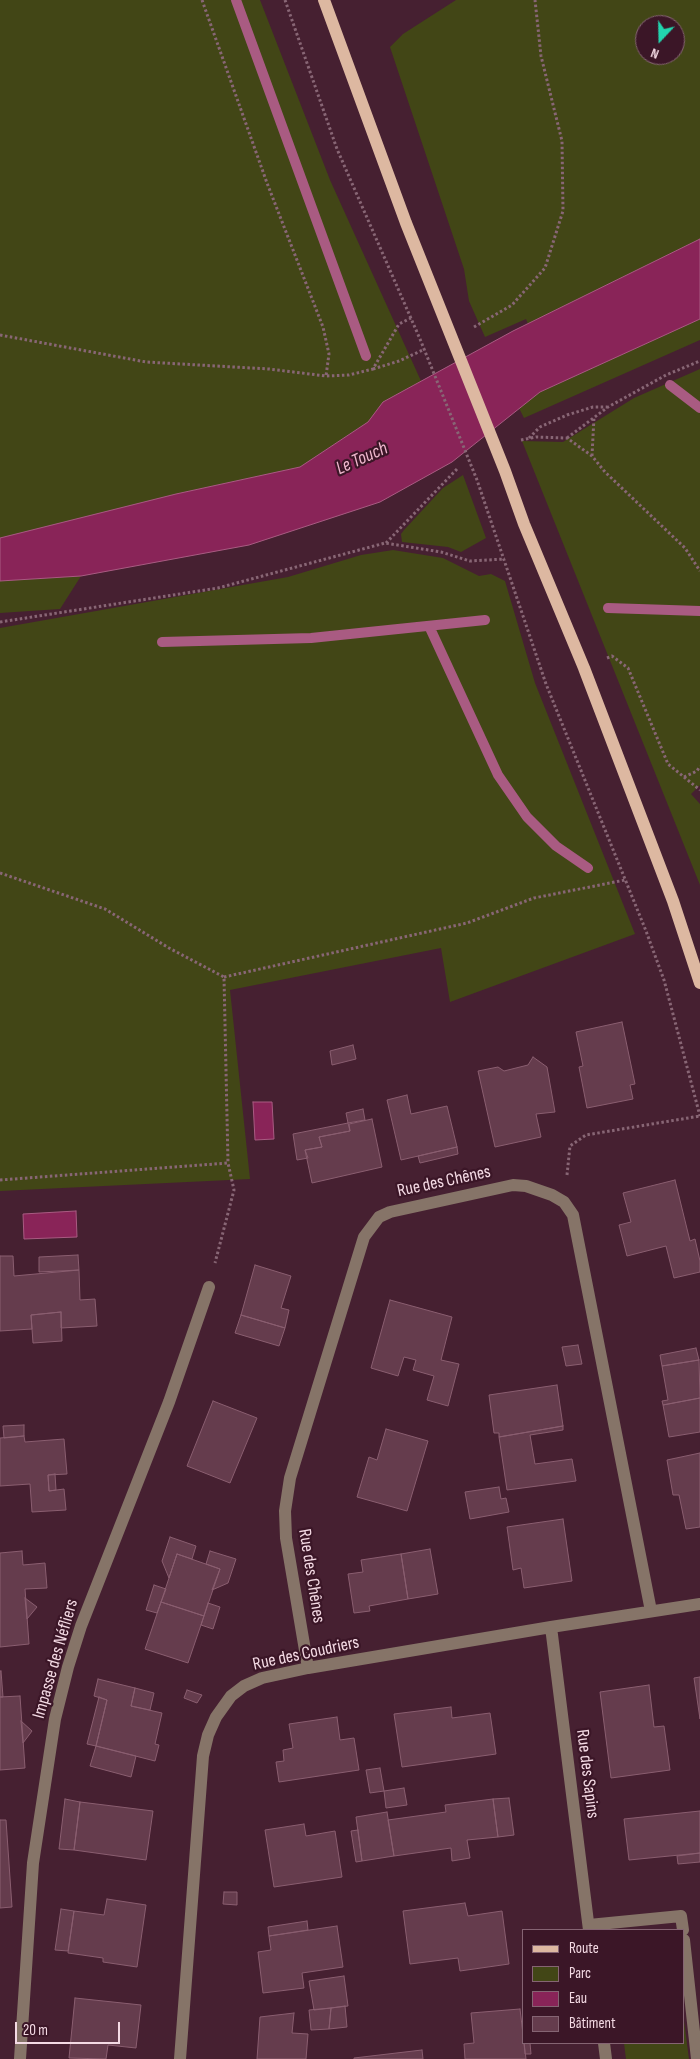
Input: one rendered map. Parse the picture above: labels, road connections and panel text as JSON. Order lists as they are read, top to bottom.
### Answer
{
  "streets": {
    "street": [
      "Rue des Chênes",
      "Rue des Coudriers",
      "Impasse des Néfliers",
      "Rue des Sapins"
    ]
  },
  "crossings": [
    ["Rue des Chênes", "Rue des Coudriers"],
    ["Rue des Coudriers", "Rue des Sapins"]
  ],
  "water": ["Le Touch"],
  "legend": [
    "Route",
    "Parc",
    "Eau",
    "Bâtiment"
  ],
  "scale_bar": "20 m",
  "north": "bottom"
}
